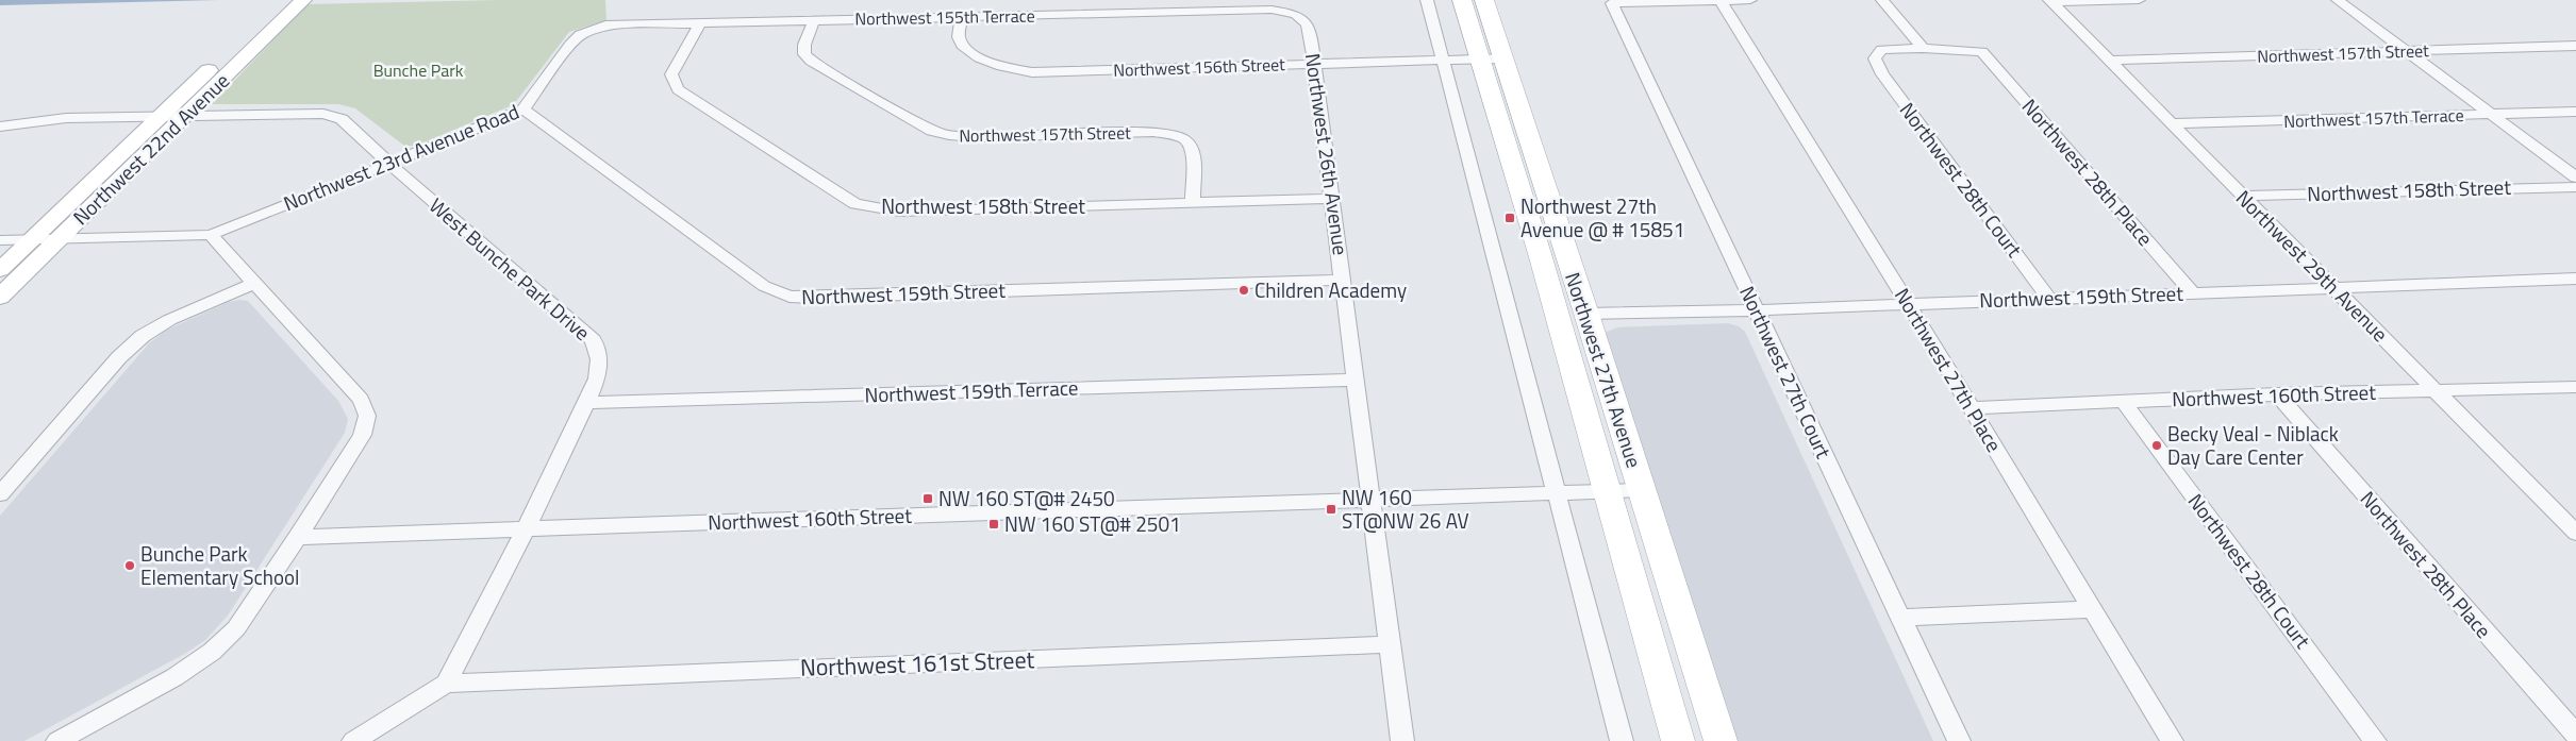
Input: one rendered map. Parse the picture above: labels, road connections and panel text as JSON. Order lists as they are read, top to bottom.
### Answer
{
  "streets": {
    "main road": ["Northwest 22nd Avenue", "Northwest 27th Avenue"],
    "street": [
      "Northwest 155th Terrace",
      "Northwest 157th Street",
      "Northwest 156th Street",
      "Northwest 157th Terrace",
      "Northwest 26th Avenue",
      "Northwest 23rd Avenue Road",
      "Northwest 28th Place",
      "Northwest 28th Court",
      "Northwest 158th Street",
      "Northwest 29th Avenue",
      "West Bunche Park Drive",
      "Northwest 159th Street",
      "Northwest 27th Place",
      "Northwest 27th Court",
      "Northwest 159th Terrace",
      "Northwest 160th Street",
      "Northwest 161st Street"
    ]
  },
  "crossings": [
    ["Northwest 155th Terrace", "Northwest 157th Street"],
    ["Northwest 155th Terrace", "Northwest 156th Street"],
    ["Northwest 155th Terrace", "Northwest 26th Avenue"],
    ["Northwest 155th Terrace", "Northwest 23rd Avenue Road"],
    ["Northwest 155th Terrace", "Northwest 158th Street"],
    ["Northwest 157th Street", "Northwest 29th Avenue"],
    ["Northwest 156th Street", "Northwest 26th Avenue"],
    ["Northwest 156th Street", "Northwest 27th Avenue"],
    ["Northwest 157th Terrace", "Northwest 29th Avenue"],
    ["Northwest 22nd Avenue", "West Bunche Park Drive"],
    ["Northwest 26th Avenue", "Northwest 158th Street"],
    ["Northwest 26th Avenue", "Northwest 159th Street"],
    ["Northwest 26th Avenue", "Northwest 159th Terrace"],
    ["Northwest 26th Avenue", "Northwest 160th Street"],
    ["Northwest 26th Avenue", "Northwest 161st Street"],
    ["Northwest 23rd Avenue Road", "West Bunche Park Drive"],
    ["Northwest 23rd Avenue Road", "Northwest 159th Street"],
    ["Northwest 28th Place", "Northwest 28th Court"],
    ["Northwest 28th Place", "Northwest 159th Street"],
    ["Northwest 28th Place", "Northwest 160th Street"],
    ["Northwest 28th Court", "Northwest 159th Street"],
    ["Northwest 28th Court", "Northwest 160th Street"],
    ["Northwest 158th Street", "Northwest 29th Avenue"],
    ["Northwest 29th Avenue", "Northwest 159th Street"],
    ["Northwest 29th Avenue", "Northwest 160th Street"],
    ["West Bunche Park Drive", "Northwest 159th Terrace"],
    ["West Bunche Park Drive", "Northwest 160th Street"],
    ["West Bunche Park Drive", "Northwest 161st Street"],
    ["Northwest 159th Street", "Northwest 27th Avenue"],
    ["Northwest 159th Street", "Northwest 27th Place"],
    ["Northwest 159th Street", "Northwest 27th Court"],
    ["Northwest 27th Avenue", "Northwest 160th Street"],
    ["Northwest 27th Place", "Northwest 160th Street"]
  ],
  "parks": ["Bunche Park"],
  "places": {
    "transit": [
      "Northwest 27th Avenue @ # 15851",
      "NW 160 ST@# 2450",
      "NW 160 ST@NW 26 AV",
      "NW 160 ST@# 2501"
    ],
    "other": ["Children Academy", "Becky Veal - Niblack Day Care Center", "Bunche Park Elementary School"]
  }
}
